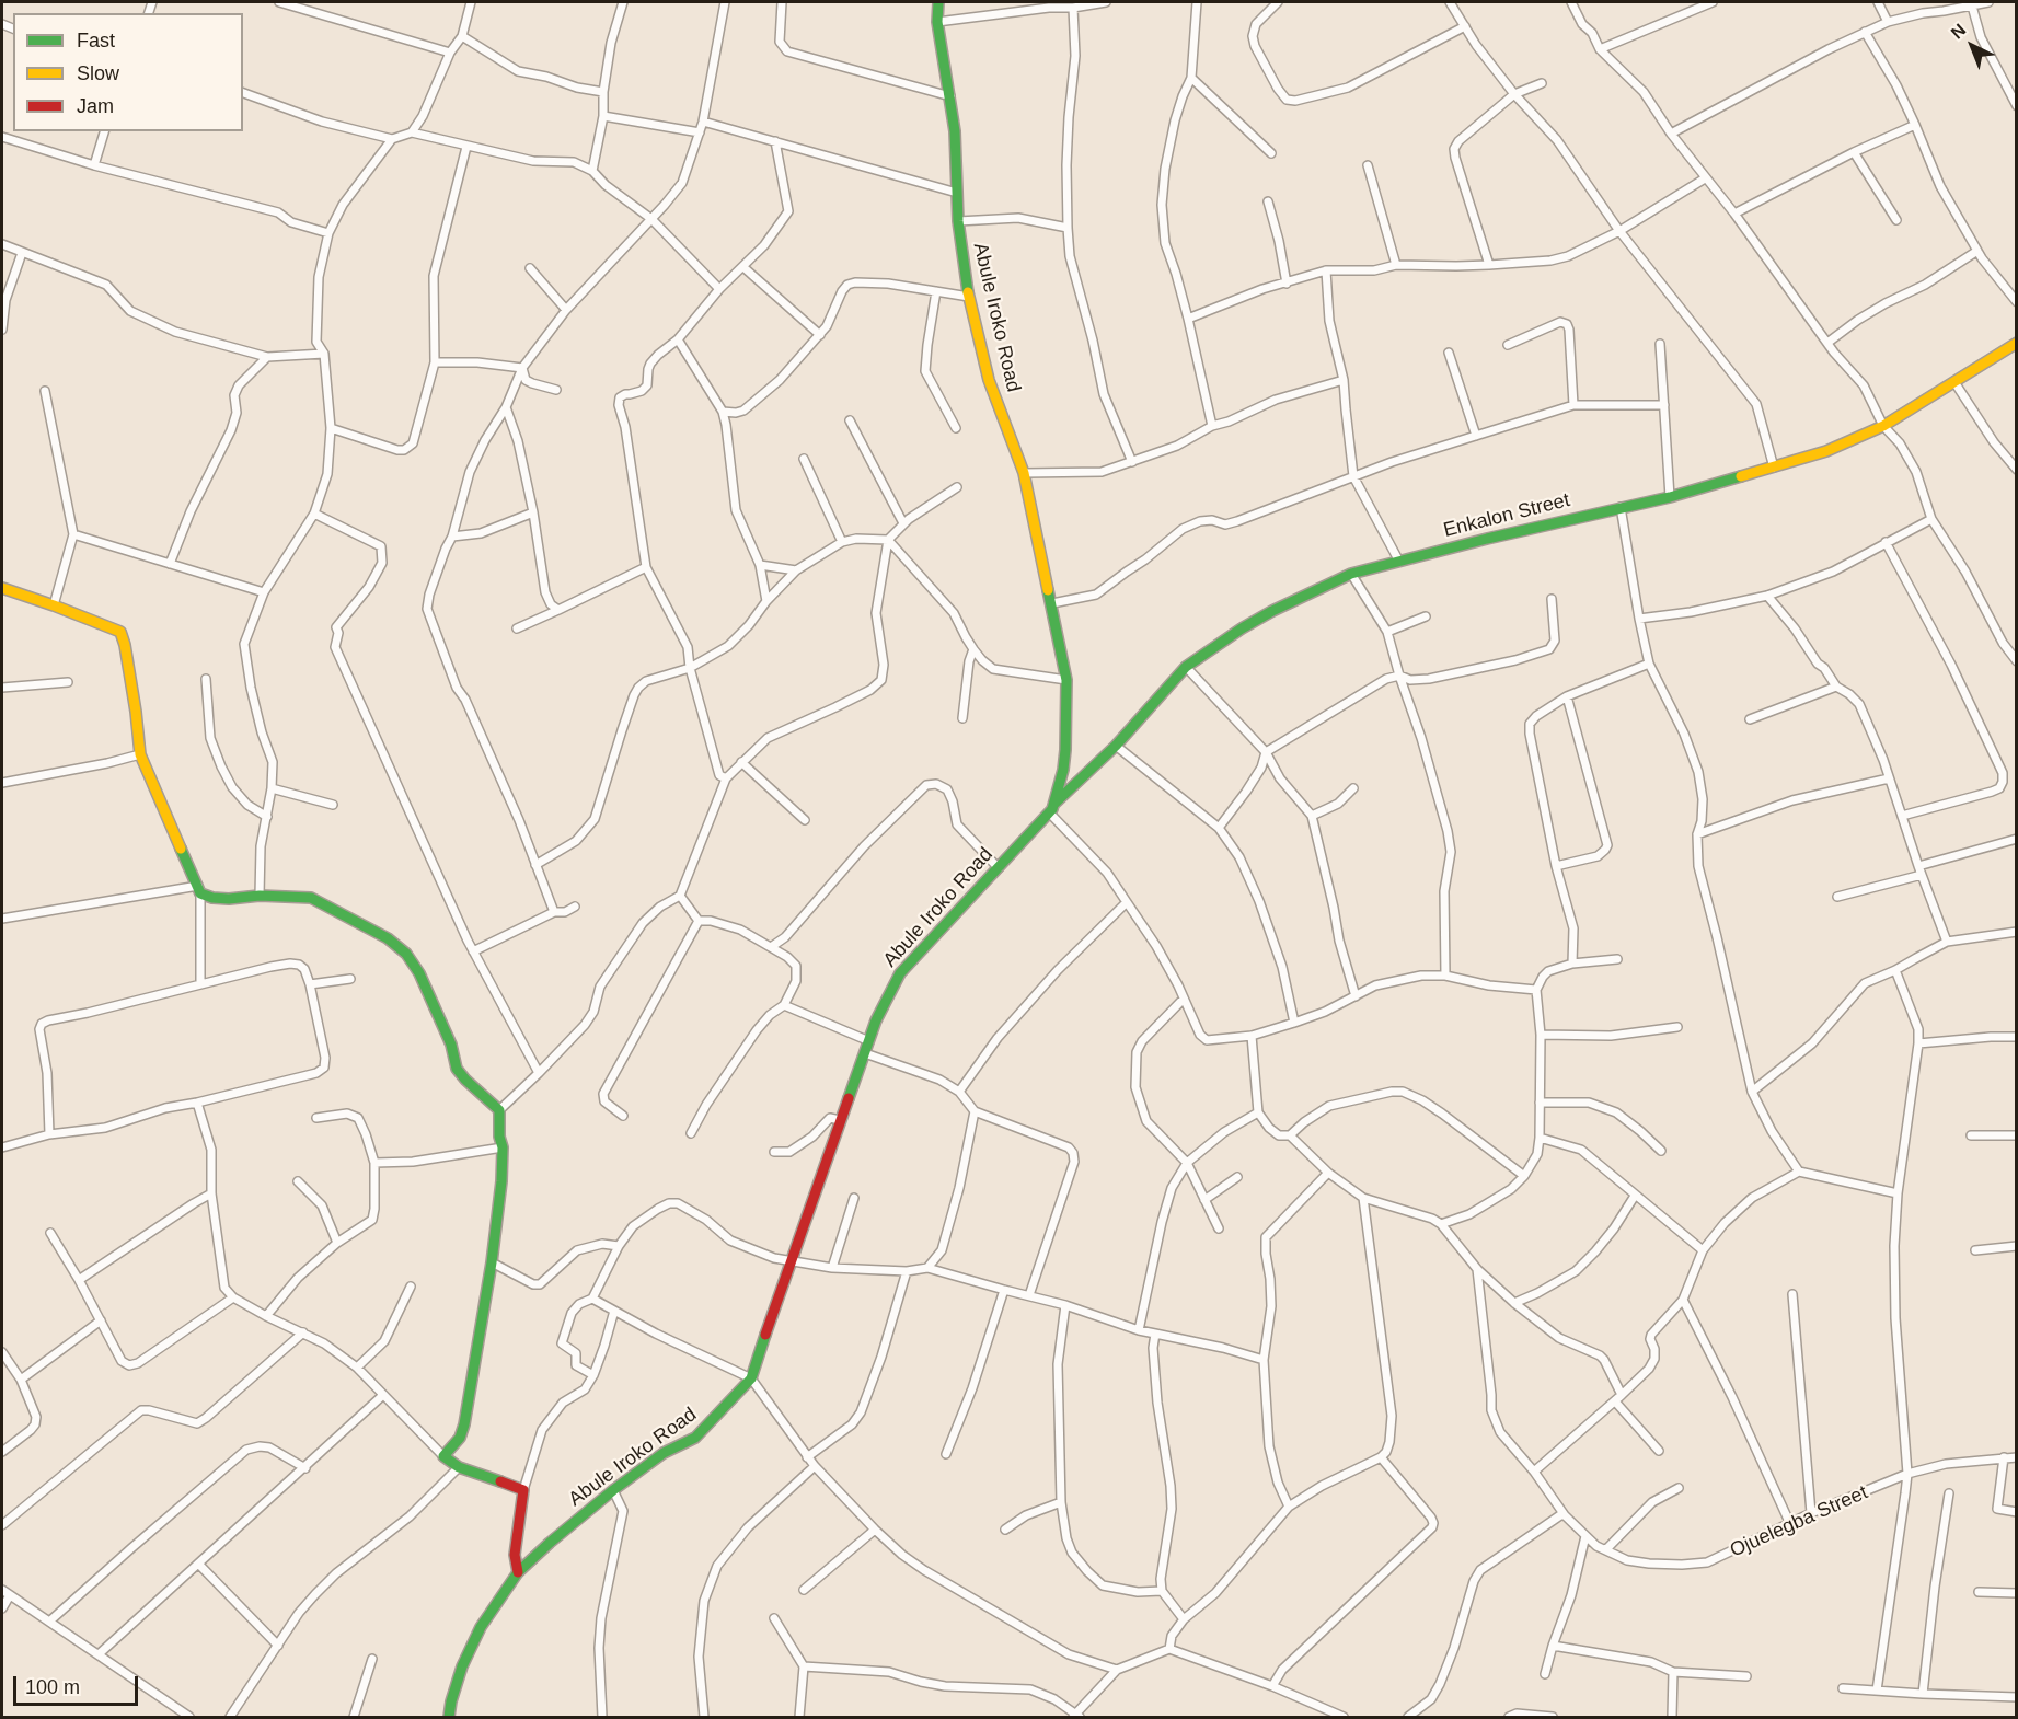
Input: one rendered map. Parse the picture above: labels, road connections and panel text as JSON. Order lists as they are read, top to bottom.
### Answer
{
  "streets": {
    "street": ["Abule Iroko Road", "Enkalon Street", "Ojuelegba Street"]
  },
  "crossings": [
    ["Abule Iroko Road", "Enkalon Street"]
  ],
  "legend": ["Fast", "Slow", "Jam"],
  "scale_bar": "100 m",
  "north": "top left"
}
